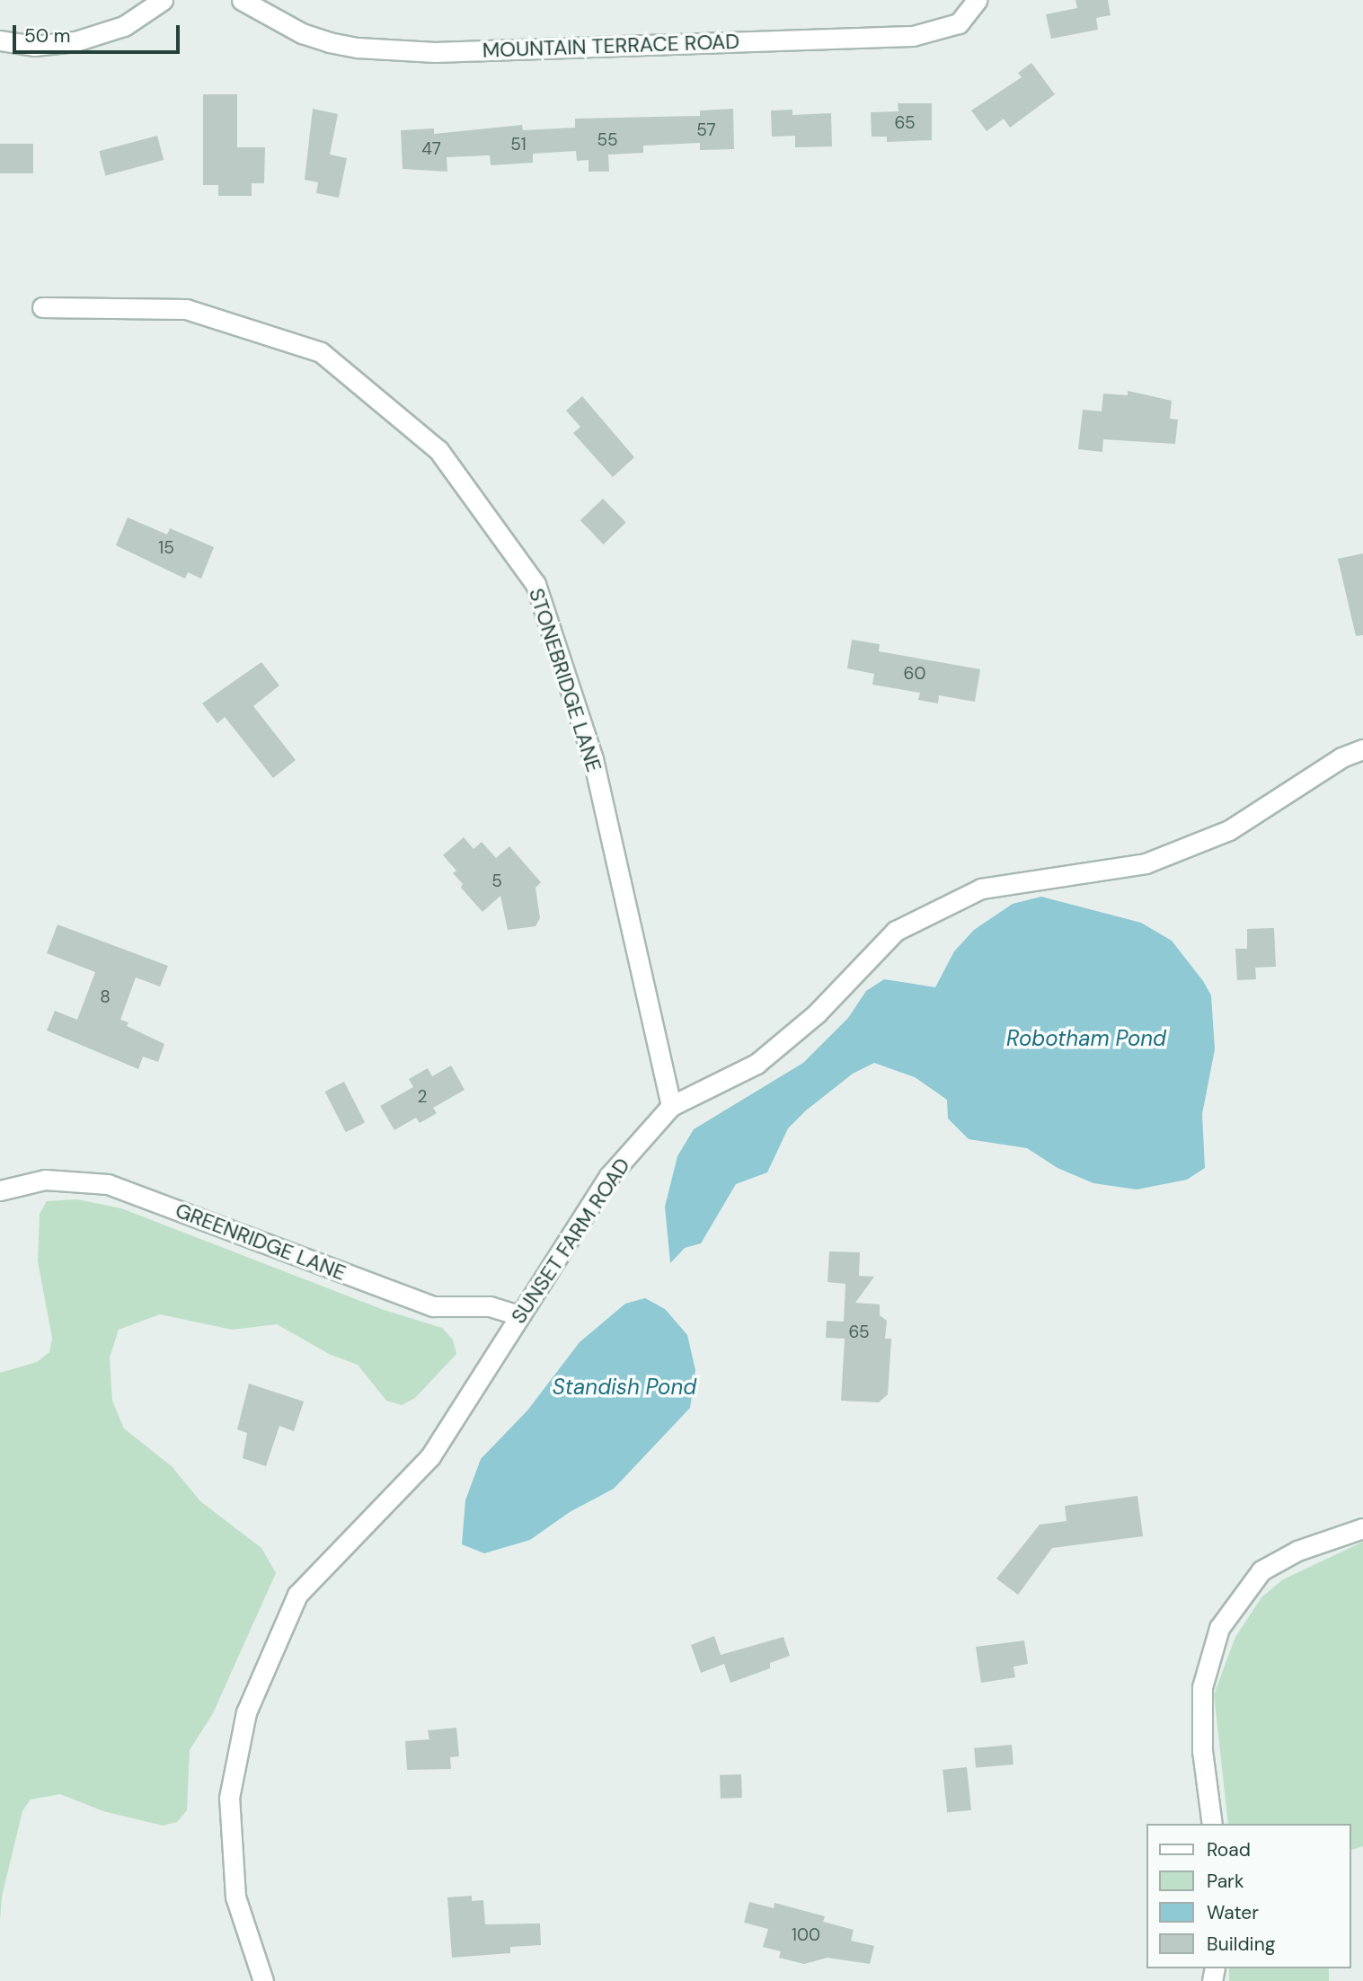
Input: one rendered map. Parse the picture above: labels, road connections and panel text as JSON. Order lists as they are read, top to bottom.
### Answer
{
  "streets": {
    "street": [
      "MOUNTAIN TERRACE ROAD",
      "STONEBRIDGE LANE",
      "SUNSET FARM ROAD",
      "GREENRIDGE LANE"
    ]
  },
  "crossings": [
    ["STONEBRIDGE LANE", "SUNSET FARM ROAD"],
    ["SUNSET FARM ROAD", "GREENRIDGE LANE"]
  ],
  "water": ["Robotham Pond", "Standish Pond"],
  "house_numbers": [
    "65",
    "57",
    "55",
    "51",
    "47",
    "15",
    "60",
    "5",
    "8",
    "2",
    "65",
    "100"
  ],
  "legend": [
    "Road",
    "Park",
    "Water",
    "Building"
  ],
  "scale_bar": "50 m"
}
